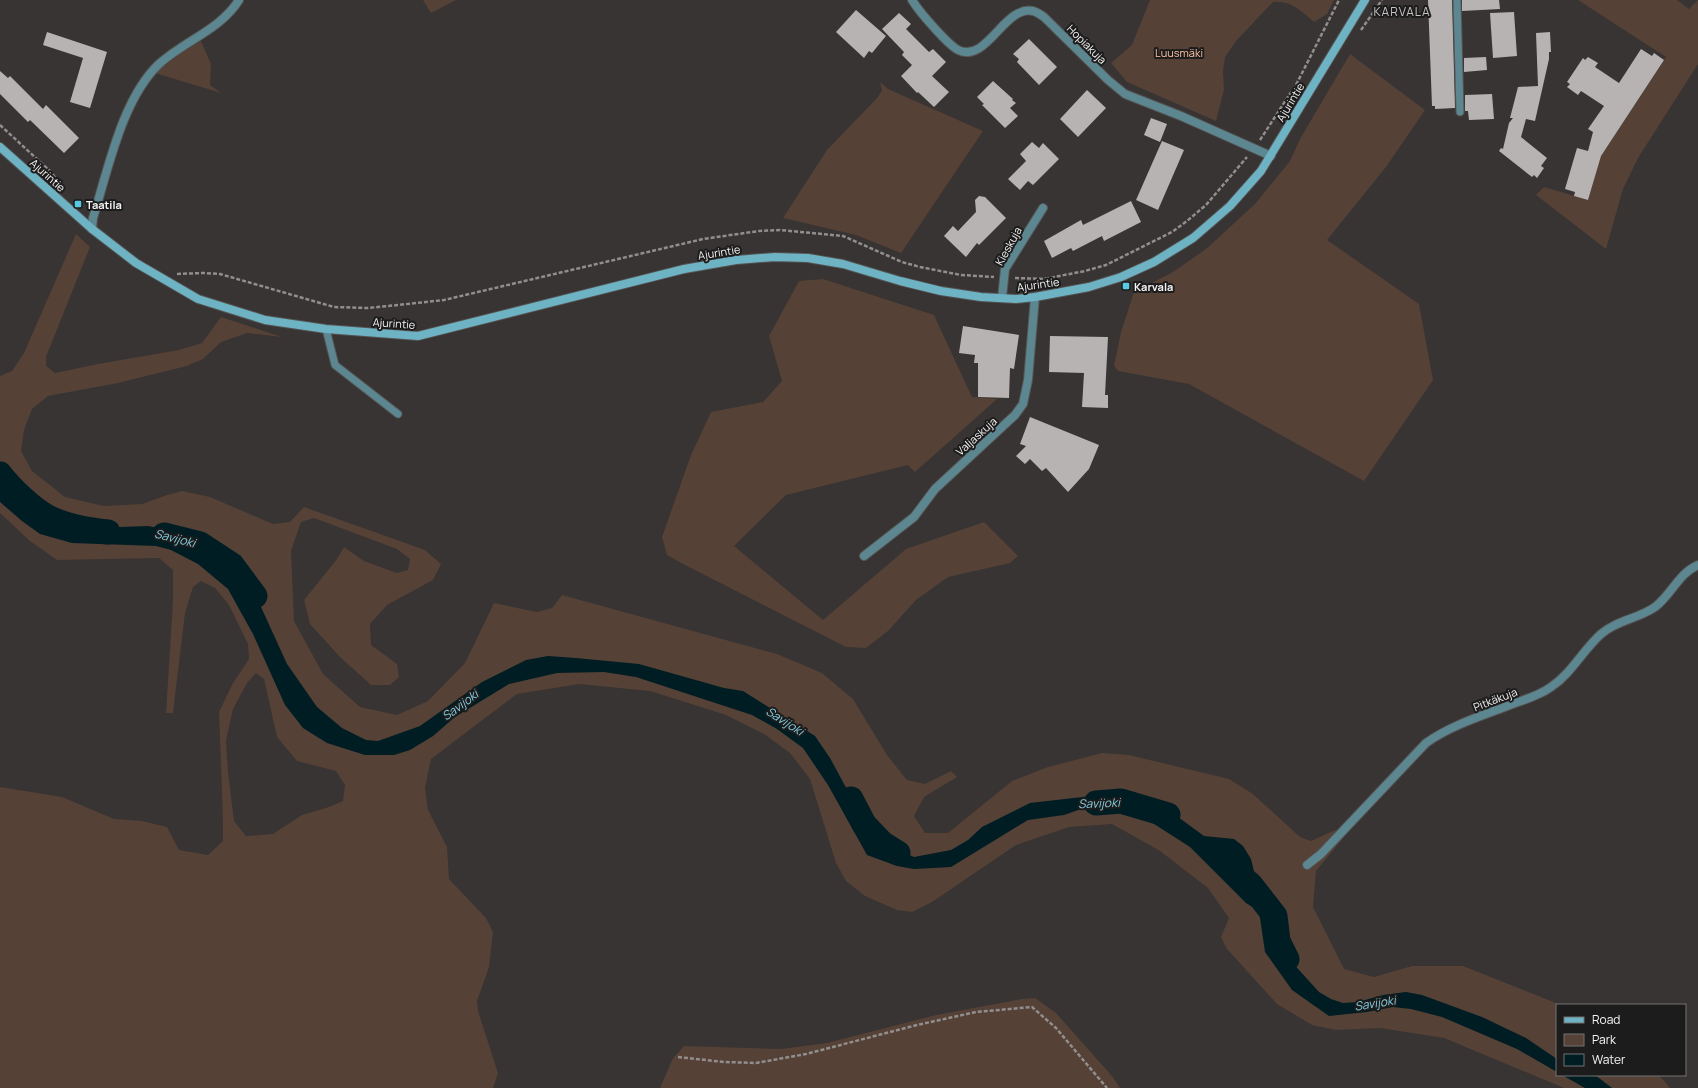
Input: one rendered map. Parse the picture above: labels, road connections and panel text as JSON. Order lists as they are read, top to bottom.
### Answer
{
  "streets": {
    "street": [
      "Hopiakuja",
      "Ajurintie",
      "Kieskuja",
      "Valjaskuja",
      "Pitkäkuja"
    ]
  },
  "crossings": [
    ["Hopiakuja", "Ajurintie"],
    ["Ajurintie", "Kieskuja"],
    ["Ajurintie", "Valjaskuja"]
  ],
  "districts": ["KARVALA"],
  "water": ["Savijoki"],
  "parks": ["Luusmäki"],
  "places": {
    "transit": ["Taatila", "Karvala"]
  },
  "legend": ["Road", "Park", "Water"]
}
